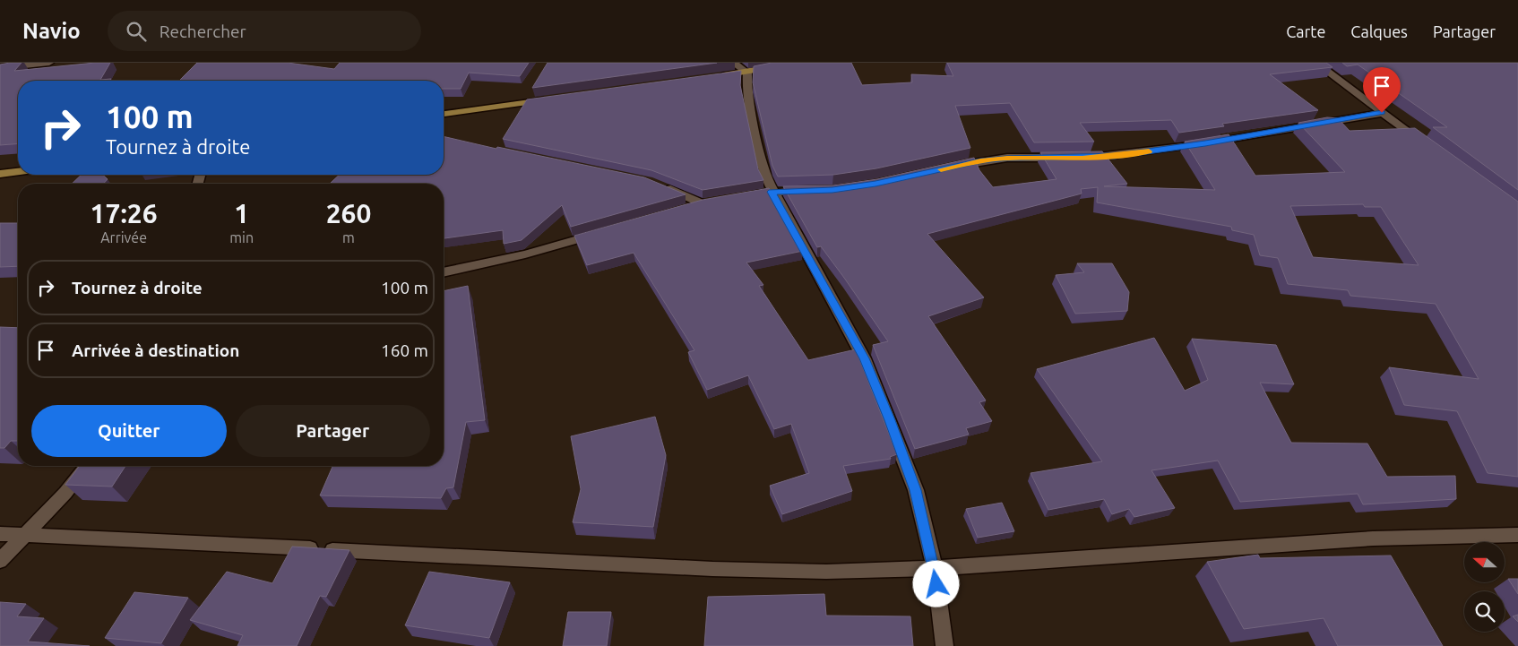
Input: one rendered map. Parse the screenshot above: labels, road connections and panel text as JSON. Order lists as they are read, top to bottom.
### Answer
{
  "north": "left",
  "page": {
    "header": "Navio",
    "search": "Rechercher",
    "nav": ["Carte", "Calques", "Partager"],
    "turn": ["100 m", "Tournez à droite"],
    "eta": [
      "17:26",
      "Arrivée",
      "1",
      "min",
      "260",
      "m"
    ],
    "list": [
      {
        "name": "Tournez à droite",
        "value": "100 m"
      },
      {
        "name": "Arrivée à destination",
        "value": "160 m"
      }
    ],
    "buttons": ["Quitter", "Partager"]
  }
}
